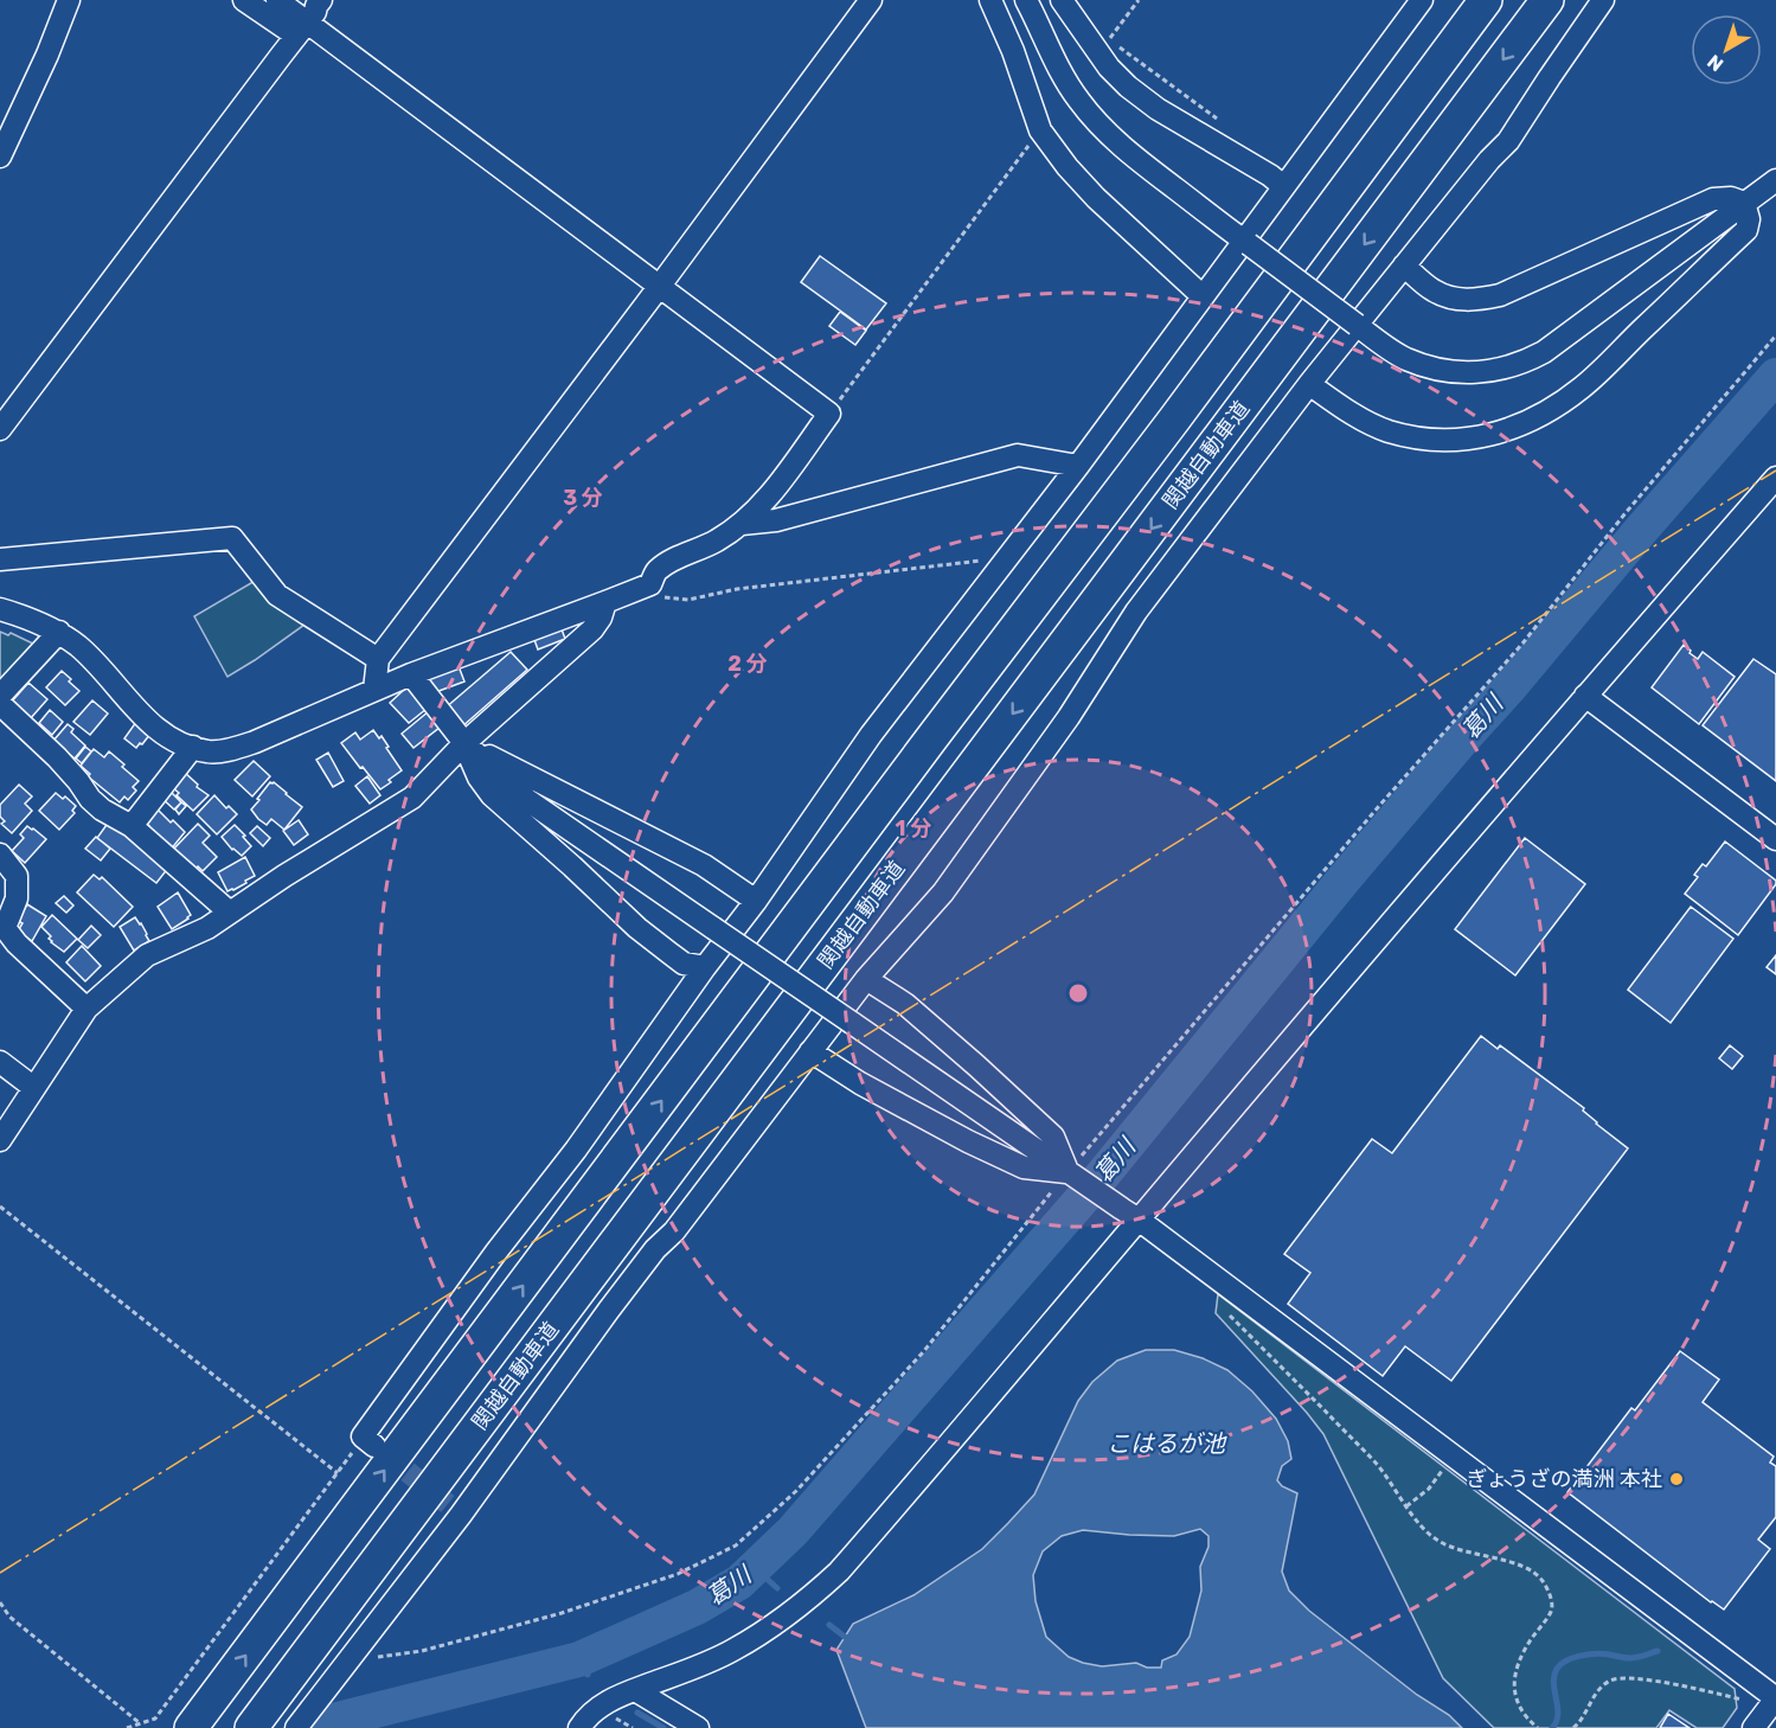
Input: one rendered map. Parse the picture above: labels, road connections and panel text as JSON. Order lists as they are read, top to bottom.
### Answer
{
  "streets": {
    "highway": ["関越自動車道"]
  },
  "water": ["葛川", "こはるが池"],
  "places": ["ぎょうざの満洲 本社"],
  "north": "bottom left",
  "rings": ["3 分", "2 分", "1 分"]
}
